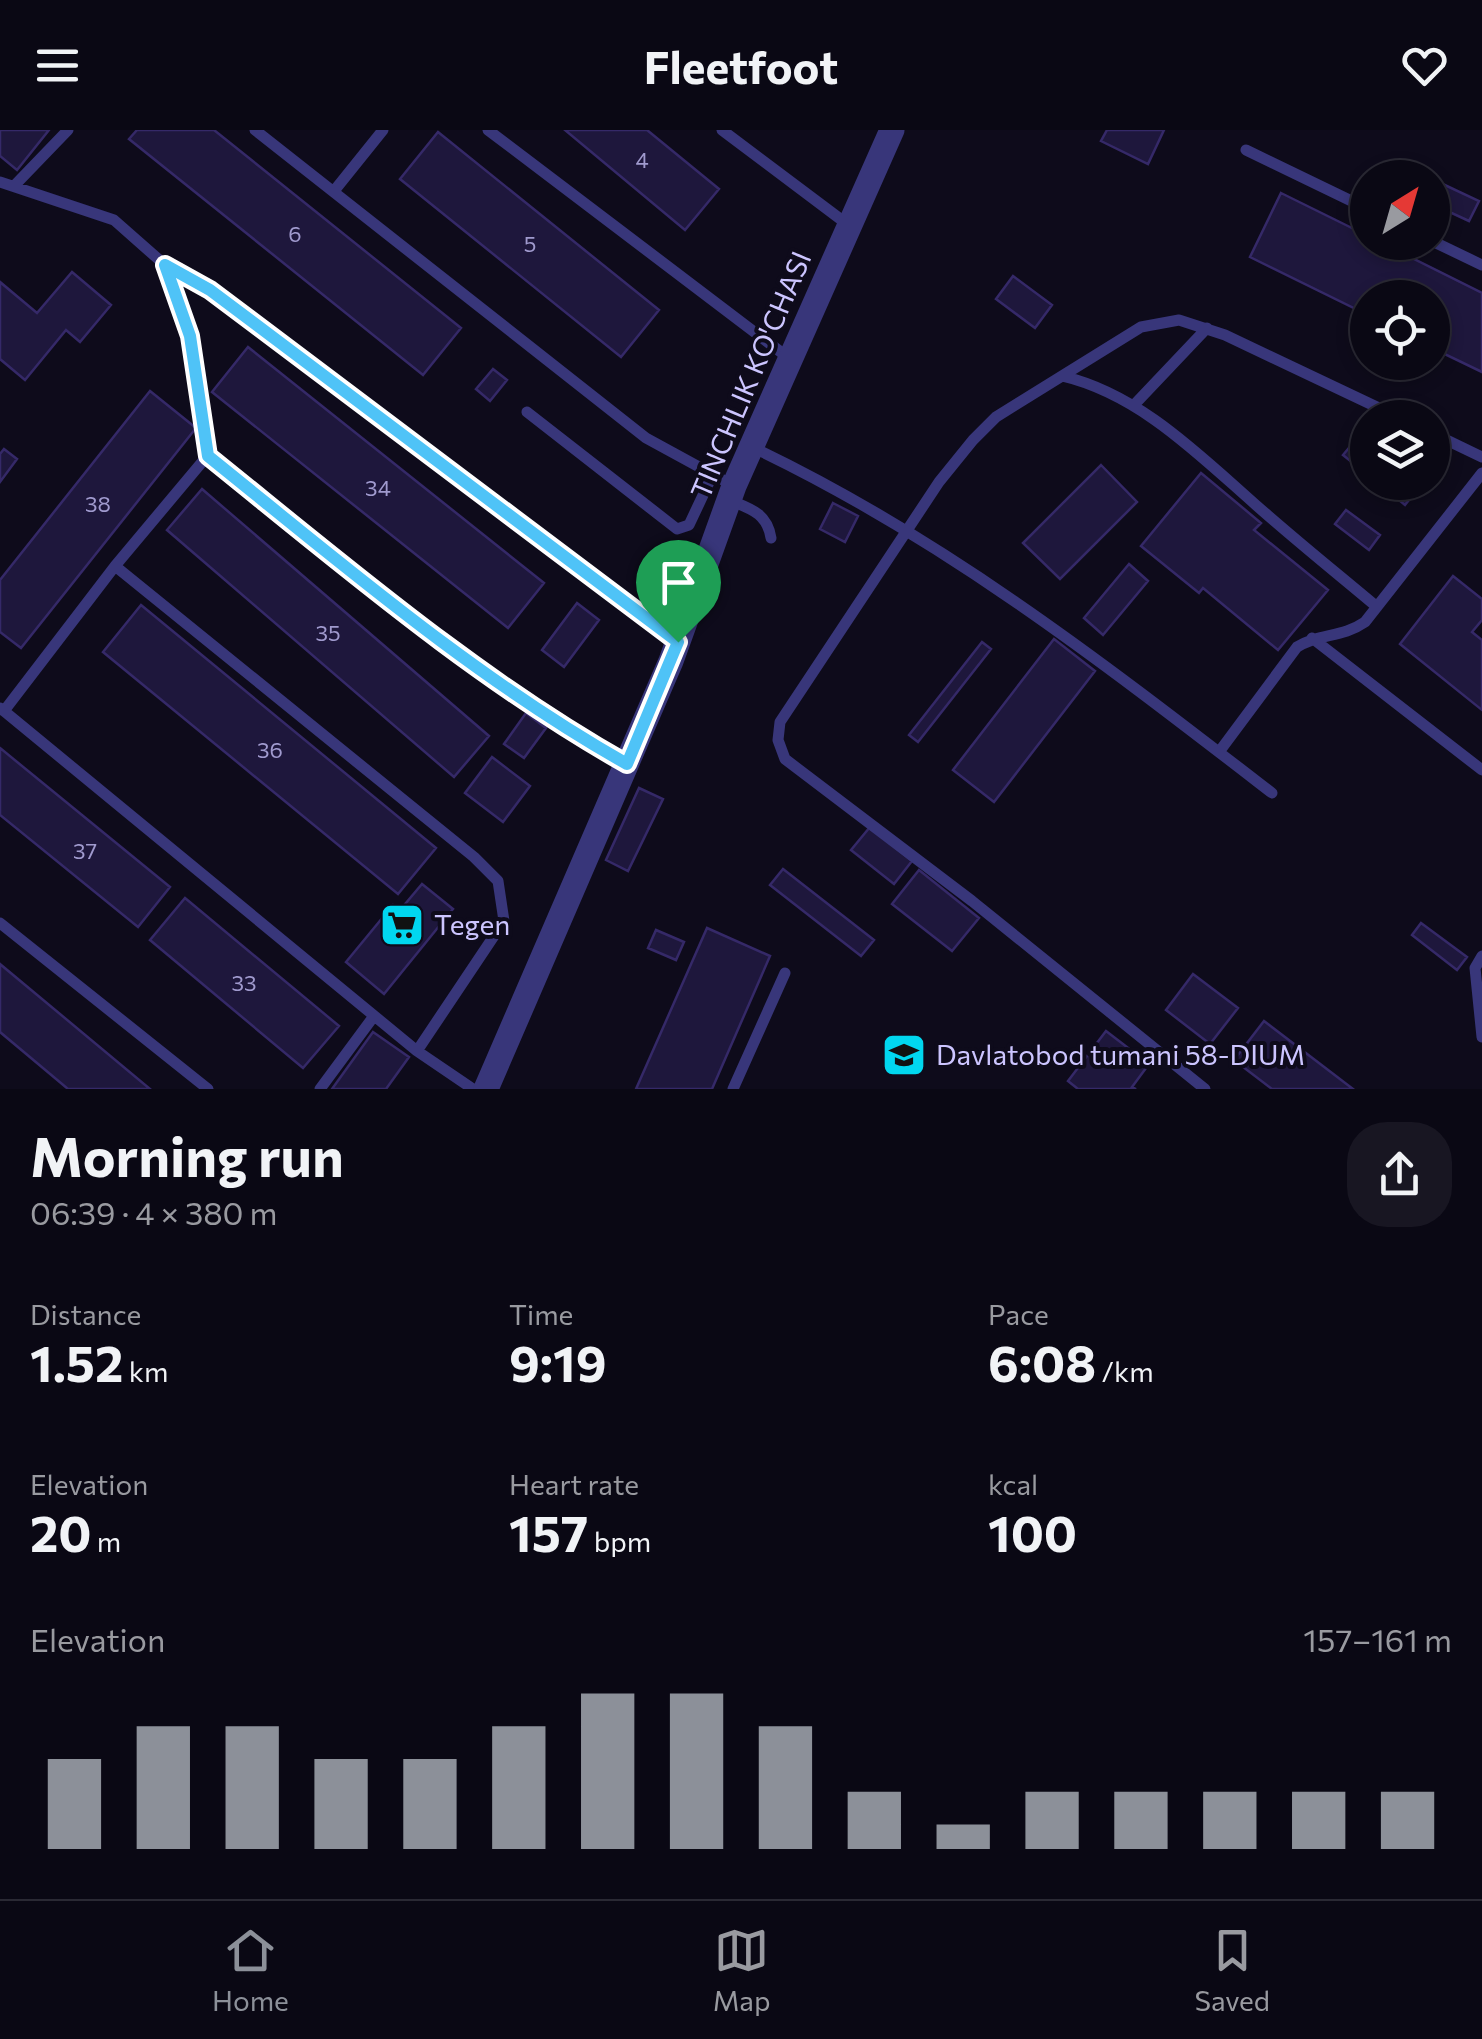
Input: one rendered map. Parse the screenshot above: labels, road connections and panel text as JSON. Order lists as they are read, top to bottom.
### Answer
{
  "streets": {
    "street": ["TINCHLIK KO'CHASI"]
  },
  "places": {
    "supermarket": ["Tegen"],
    "school or university": ["Davlatobod tumani 58-DIUM"]
  },
  "house_numbers": [
    "4",
    "6",
    "5",
    "34",
    "38",
    "35",
    "36",
    "37",
    "33"
  ],
  "north": "top right",
  "page": {
    "header": "Fleetfoot",
    "heading": ["Morning run", "06:39 · 4 × 380 m"],
    "stats": [
      ["Distance", "1.52 km"],
      ["Time", "9:19"],
      ["Pace", "6:08 /km"],
      ["Elevation", "20 m"],
      ["Heart rate", "157 bpm"],
      ["kcal", "100"]
    ],
    "chart": ["Elevation", "157–161 m"],
    "tabs": ["Home", "Map", "Saved"]
  }
}
